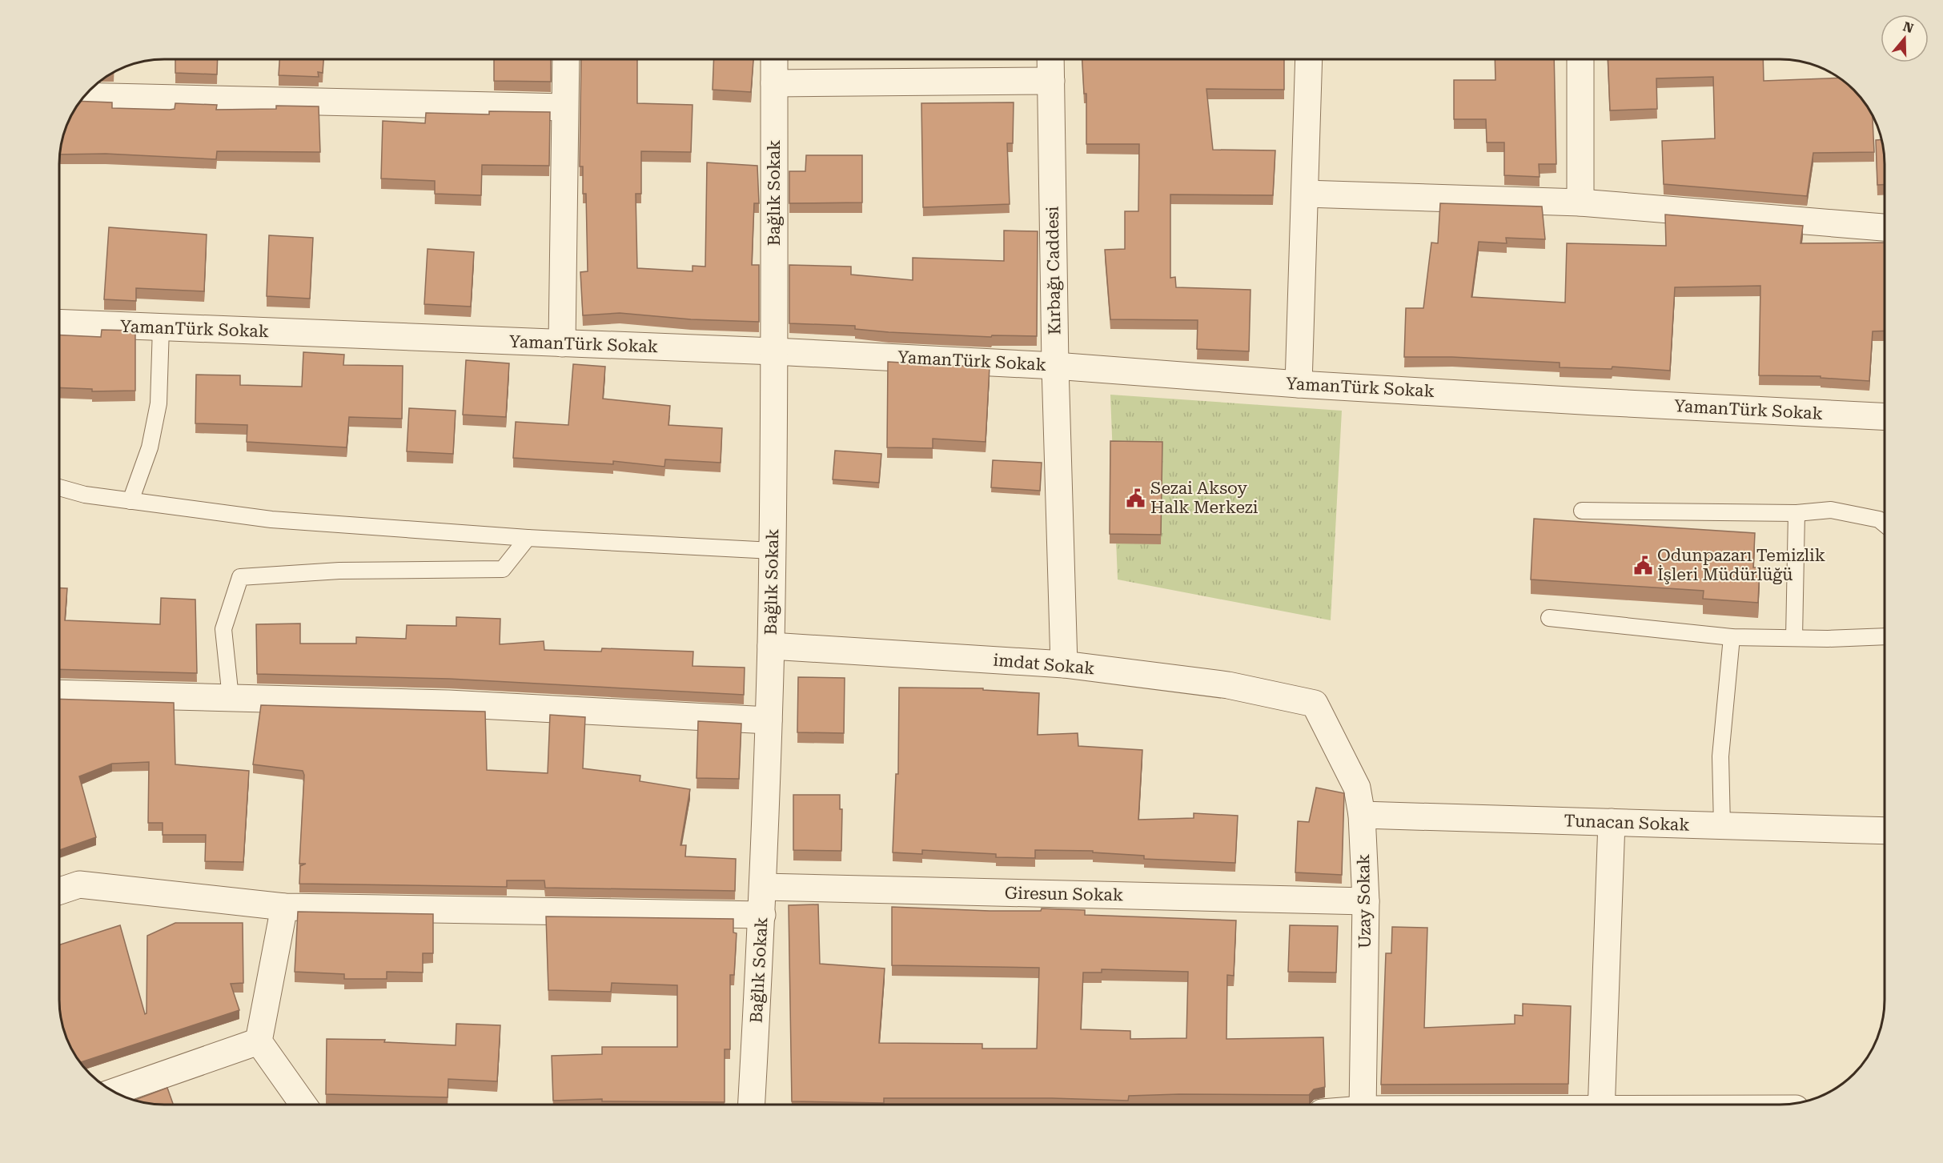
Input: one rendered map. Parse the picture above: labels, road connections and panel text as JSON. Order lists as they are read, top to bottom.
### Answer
{
  "streets": {
    "street": [
      "Bağlık Sokak",
      "Kırbağı Caddesi",
      "YamanTürk Sokak",
      "imdat Sokak",
      "Tunacan Sokak",
      "Giresun Sokak",
      "Uzay Sokak"
    ]
  },
  "crossings": [
    ["Bağlık Sokak", "YamanTürk Sokak"],
    ["Bağlık Sokak", "imdat Sokak"],
    ["Bağlık Sokak", "Giresun Sokak"],
    ["Kırbağı Caddesi", "YamanTürk Sokak"],
    ["Kırbağı Caddesi", "imdat Sokak"],
    ["imdat Sokak", "Uzay Sokak"],
    ["Tunacan Sokak", "Uzay Sokak"],
    ["Giresun Sokak", "Uzay Sokak"]
  ],
  "places": {
    "public building": ["Sezai Aksoy Halk Merkezi", "Odunpazarı Temizlik İşleri Müdürlüğü"]
  },
  "north": "top"
}
